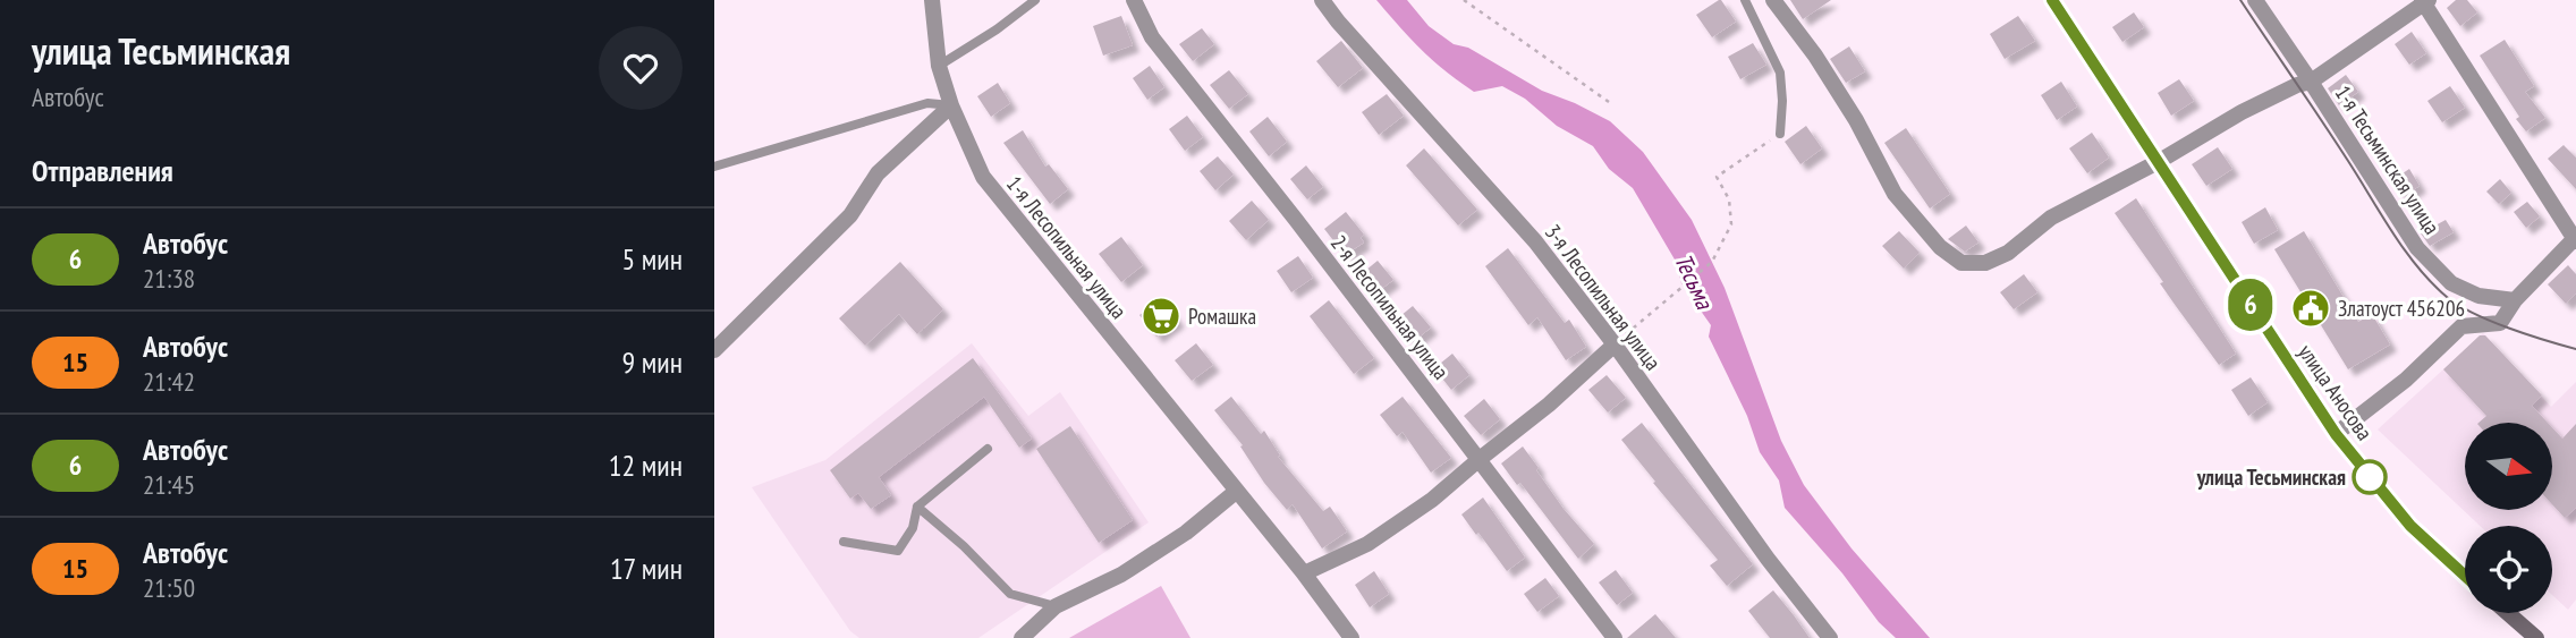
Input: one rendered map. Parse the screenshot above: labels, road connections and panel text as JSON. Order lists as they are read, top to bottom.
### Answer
{
  "streets": {
    "main road": ["улица Аносова"],
    "street": [
      "1-я Тесьминская улица",
      "1-я Лесопильная улица",
      "3-я Лесопильная улица",
      "2-я Лесопильная улица"
    ]
  },
  "water": ["Тесьма"],
  "places": {
    "public building": ["Златоуст 456206"],
    "supermarket": ["Ромашка"],
    "other": ["улица Тесьминская"]
  },
  "lines": ["bus line 6"],
  "north": "right",
  "page": {
    "heading": [
      ["улица Тесьминская", "Автобус"],
      "Отправления"
    ],
    "on_map": "6",
    "list": [
      {
        "mark": "6",
        "name": "Автобус",
        "note": "21:38",
        "value": "5 мин"
      },
      {
        "mark": "15",
        "name": "Автобус",
        "note": "21:42",
        "value": "9 мин"
      },
      {
        "mark": "6",
        "name": "Автобус",
        "note": "21:45",
        "value": "12 мин"
      },
      {
        "mark": "15",
        "name": "Автобус",
        "note": "21:50",
        "value": "17 мин"
      }
    ]
  }
}
